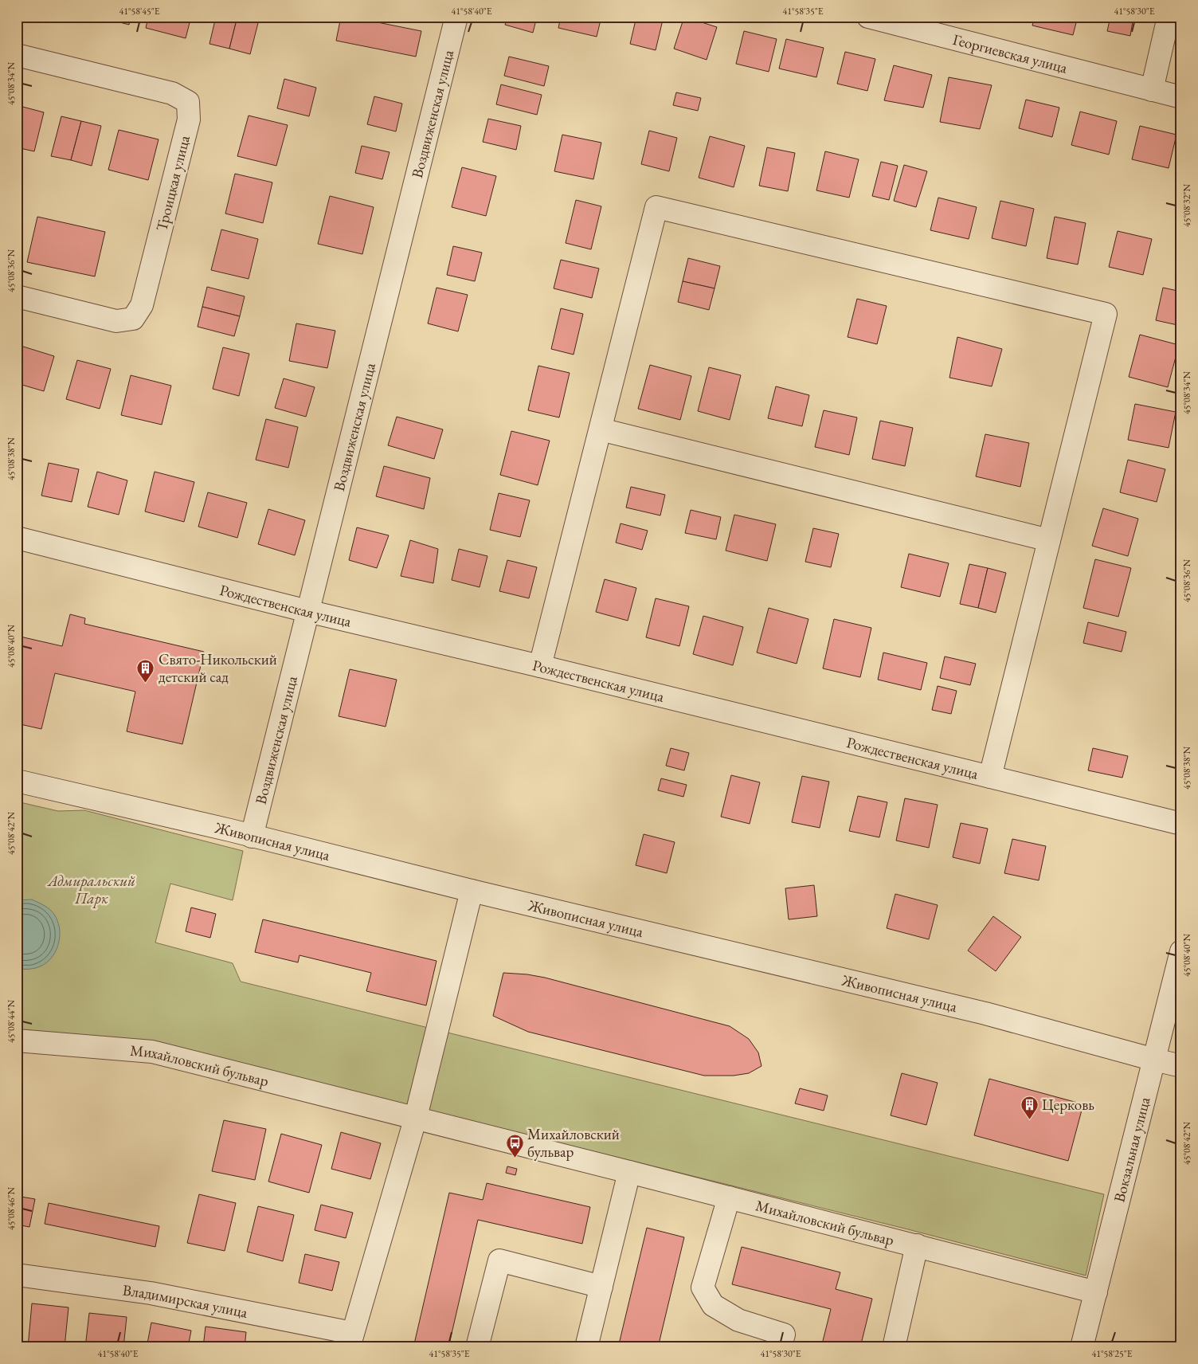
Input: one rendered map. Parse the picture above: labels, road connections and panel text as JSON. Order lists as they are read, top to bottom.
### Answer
{
  "streets": {
    "street": [
      "Георгиевская улица",
      "Воздвиженская улица",
      "Троицкая улица",
      "Рождественская улица",
      "Живописная улица",
      "Михайловский бульвар",
      "Вокзальная улица",
      "Владимирская улица"
    ]
  },
  "crossings": [
    ["Воздвиженская улица", "Рождественская улица"],
    ["Воздвиженская улица", "Живописная улица"],
    ["Живописная улица", "Вокзальная улица"],
    ["Михайловский бульвар", "Вокзальная улица"]
  ],
  "parks": ["Адмиральский Парк"],
  "places": {
    "building": ["Свято-Никольский детский сад", "Церковь"],
    "bus stop": ["Михайловский бульвар"]
  },
  "coordinates": [
    "41°58'45\"E",
    "41°58'40\"E",
    "41°58'35\"E",
    "41°58'30\"E",
    "45°08'34\"N",
    "45°08'32\"N",
    "45°08'36\"N",
    "45°08'38\"N",
    "45°08'40\"N",
    "45°08'42\"N",
    "45°08'44\"N",
    "45°08'46\"N",
    "41°58'25\"E"
  ]
}
